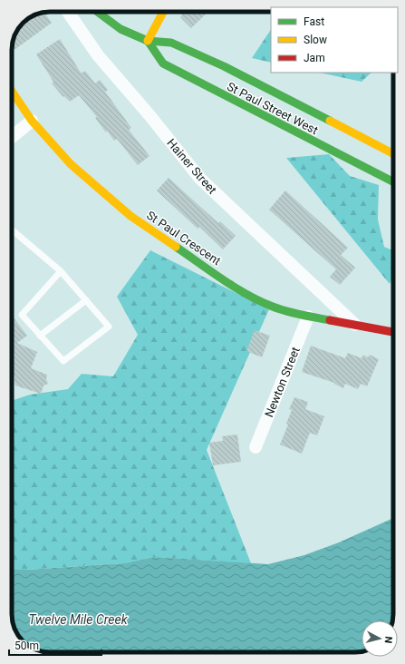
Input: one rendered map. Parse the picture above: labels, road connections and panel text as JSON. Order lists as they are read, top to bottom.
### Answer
{
  "streets": {
    "main road": ["St Paul Street West", "St Paul Crescent"],
    "street": ["Hainer Street", "Newton Street"]
  },
  "crossings": [
    ["Hainer Street", "St Paul Crescent"],
    ["St Paul Crescent", "Newton Street"]
  ],
  "water": ["Twelve Mile Creek"],
  "legend": ["Fast", "Slow", "Jam"],
  "scale_bar": "50 m",
  "north": "right"
}
